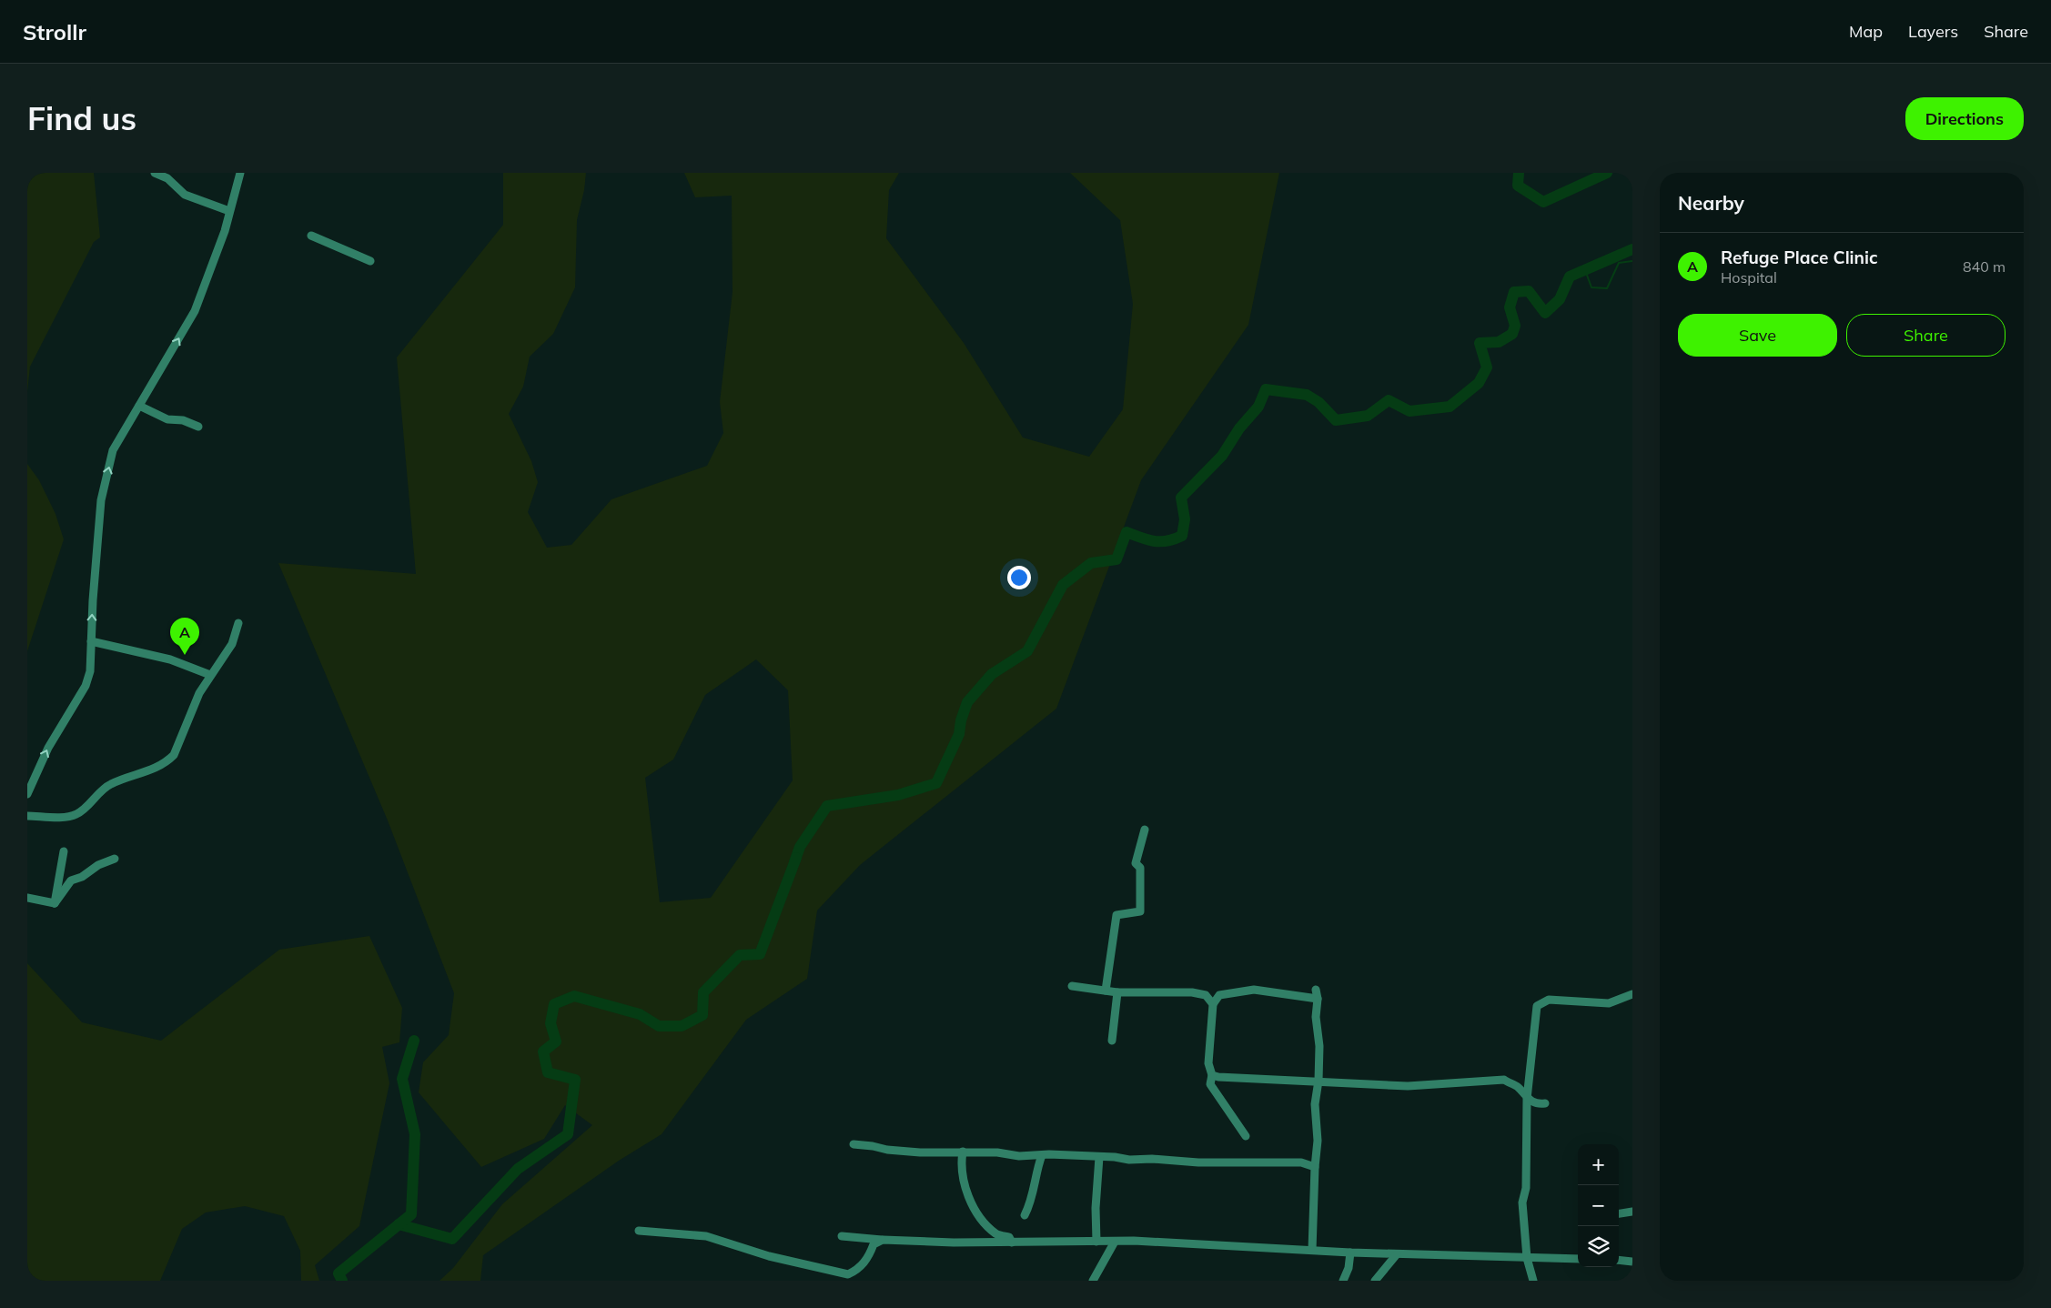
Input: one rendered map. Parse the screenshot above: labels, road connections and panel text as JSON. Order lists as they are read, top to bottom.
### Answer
{
  "page": {
    "header": "Strollr",
    "nav": ["Map", "Layers", "Share"],
    "buttons": [
      "Directions",
      ["Save", "Share"]
    ],
    "title": "Find us",
    "heading": "Nearby",
    "list": [
      {
        "mark": "A",
        "name": "Refuge Place Clinic",
        "note": "Hospital",
        "value": "840 m"
      }
    ],
    "pins": "A",
    "map_buttons": ["+", "−"]
  }
}
